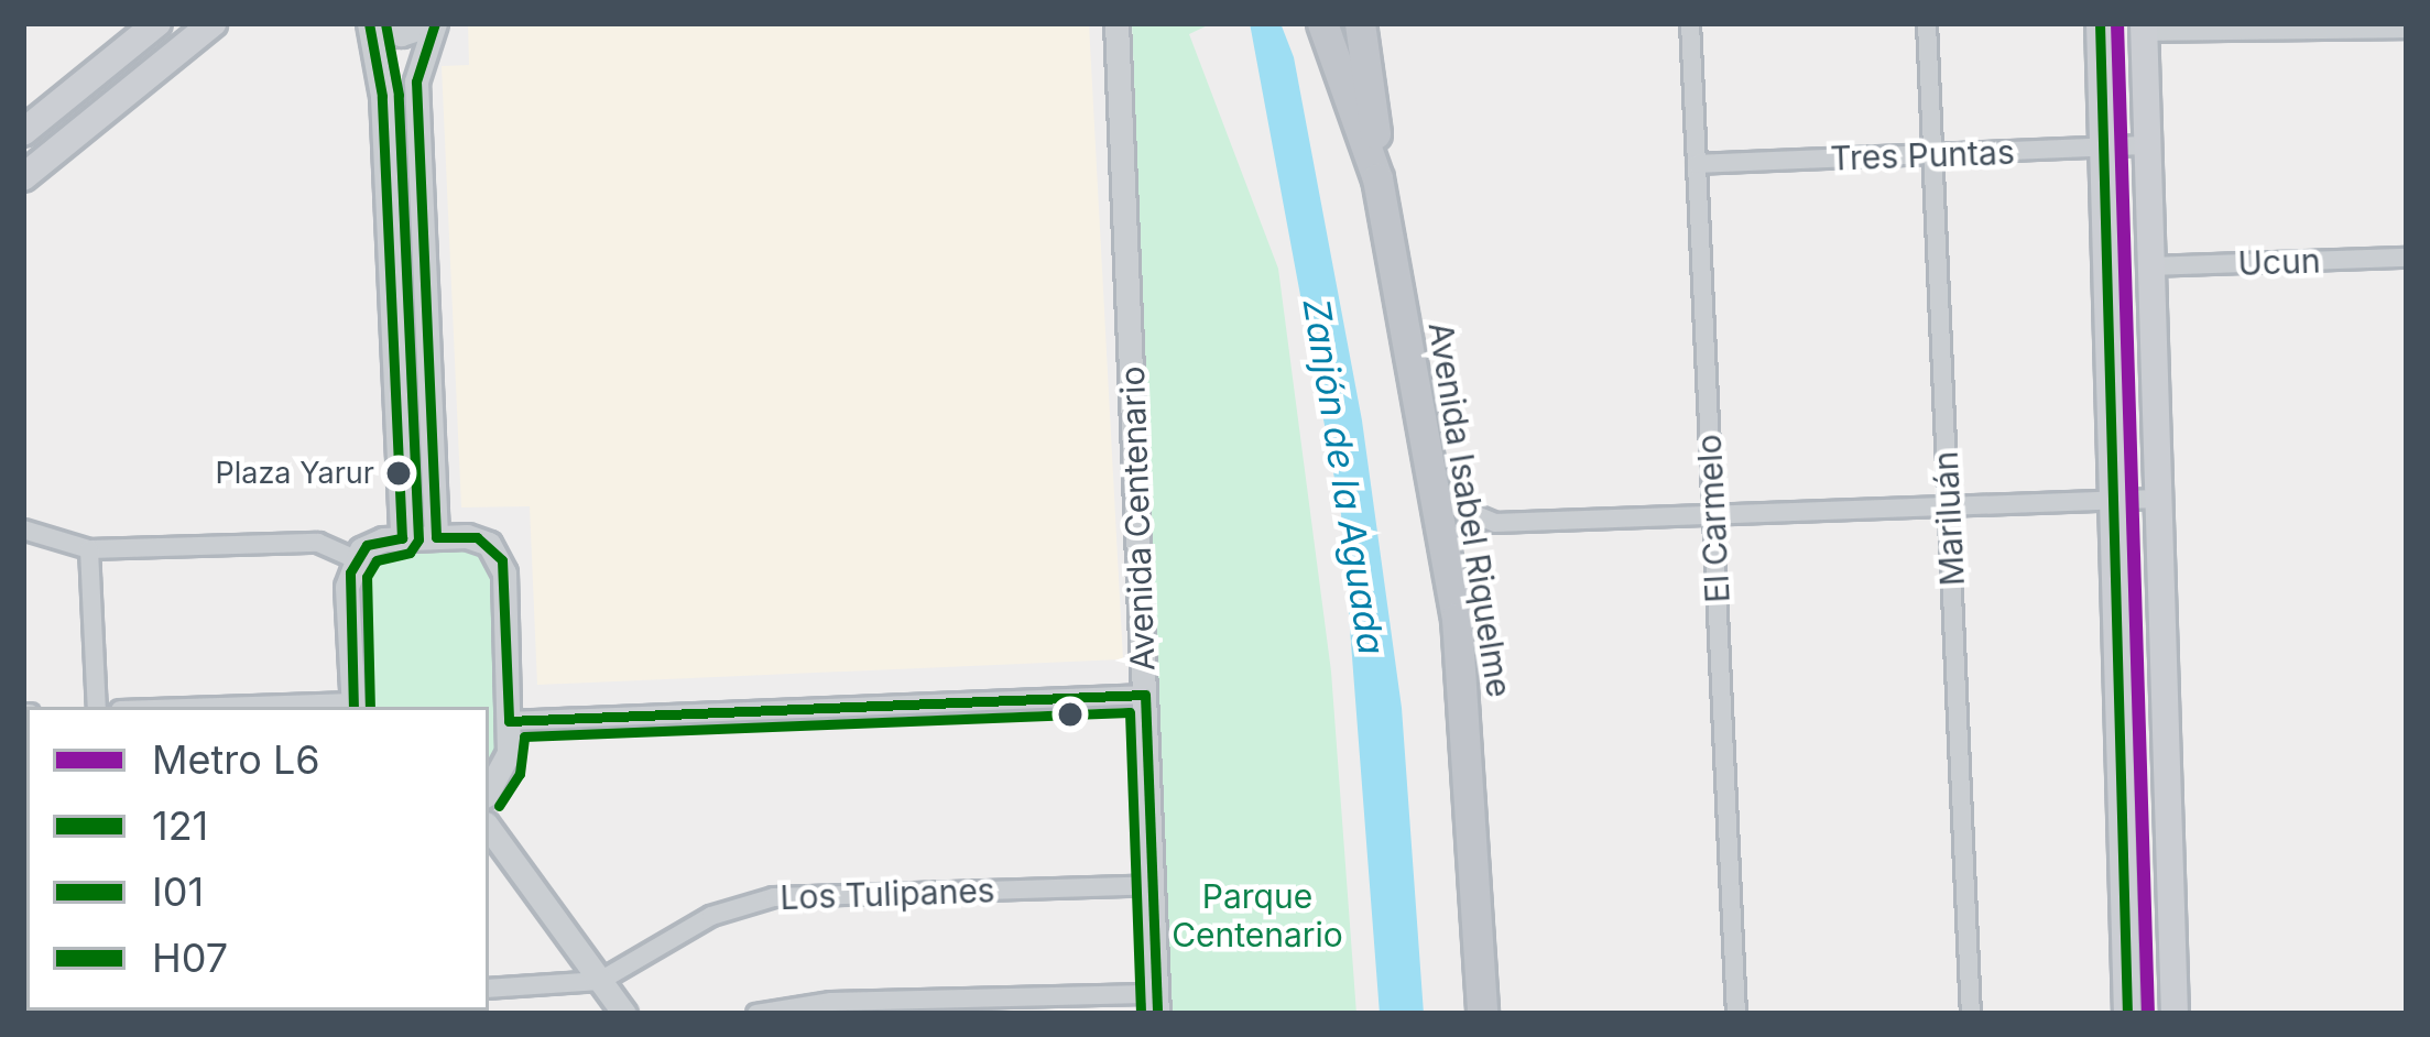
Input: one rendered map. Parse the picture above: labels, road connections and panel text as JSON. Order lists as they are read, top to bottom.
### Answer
{
  "streets": {
    "highway": ["Avenida Isabel Riquelme"],
    "street": [
      "Tres Puntas",
      "Ucun",
      "Avenida Centenario",
      "El Carmelo",
      "Mariluán",
      "Los Tulipanes"
    ]
  },
  "crossings": [
    ["Tres Puntas", "El Carmelo"],
    ["Tres Puntas", "Mariluán"],
    ["Avenida Centenario", "Los Tulipanes"]
  ],
  "water": ["Zanjón de la Aguada"],
  "parks": ["Parque Centenario"],
  "places": ["Plaza Yarur"],
  "lines": [
    "metro line L6",
    "transit line 121",
    "transit line I01",
    "transit line H07"
  ],
  "legend": [
    "Metro L6",
    "121",
    "I01",
    "H07"
  ]
}
